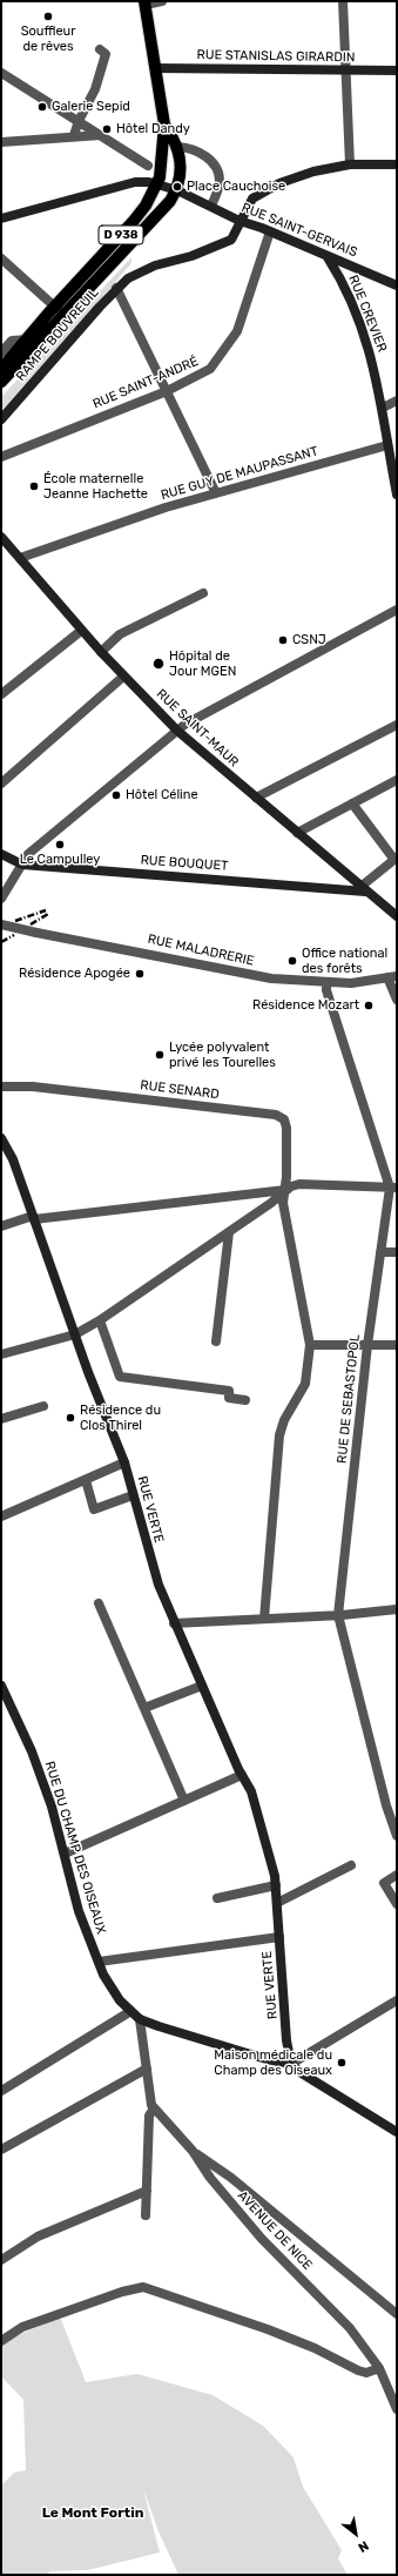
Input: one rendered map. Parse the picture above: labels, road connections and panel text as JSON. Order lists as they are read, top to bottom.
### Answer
{
  "streets": {
    "main road": ["D 938"],
    "street": [
      "RUE STANISLAS GIRARDIN",
      "RUE SAINT-GERVAIS",
      "RUE CREVIER",
      "RAMPE BOUVREUIL",
      "RUE SAINT-ANDRÉ",
      "RUE GUY DE MAUPASSANT",
      "RUE SAINT-MAUR",
      "RUE BOUQUET",
      "RUE MALADRERIE",
      "RUE SENARD",
      "RUE DE SEBASTOPOL",
      "RUE VERTE",
      "RUE DU CHAMP DES OISEAUX",
      "AVENUE DE NICE"
    ]
  },
  "crossings": [
    ["RUE STANISLAS GIRARDIN", "D 938"],
    ["RUE SAINT-GERVAIS", "D 938"],
    ["RUE SAINT-GERVAIS", "RUE CREVIER"],
    ["RUE SAINT-GERVAIS", "RAMPE BOUVREUIL"],
    ["RUE SAINT-GERVAIS", "RUE SAINT-ANDRÉ"],
    ["RUE CREVIER", "RUE GUY DE MAUPASSANT"],
    ["RUE GUY DE MAUPASSANT", "RUE SAINT-MAUR"],
    ["RUE SAINT-MAUR", "RUE BOUQUET"],
    ["RUE VERTE", "RUE DU CHAMP DES OISEAUX"]
  ],
  "districts": ["Le Mont Fortin"],
  "places": [
    "Souffleur de rêves",
    "Galerie Sepid",
    "Hôtel Dandy",
    "Place Cauchoise",
    "École maternelle Jeanne Hachette",
    "CSNJ",
    "Hôpital de Jour MGEN",
    "Hôtel Céline",
    "Le Campulley",
    "Office national des forêts",
    "Résidence Apogée",
    "Résidence Mozart",
    "Lycée polyvalent privé les Tourelles",
    "Résidence du Clos Thirel",
    "Maison médicale du Champ des Oiseaux"
  ],
  "north": "bottom right"
}
